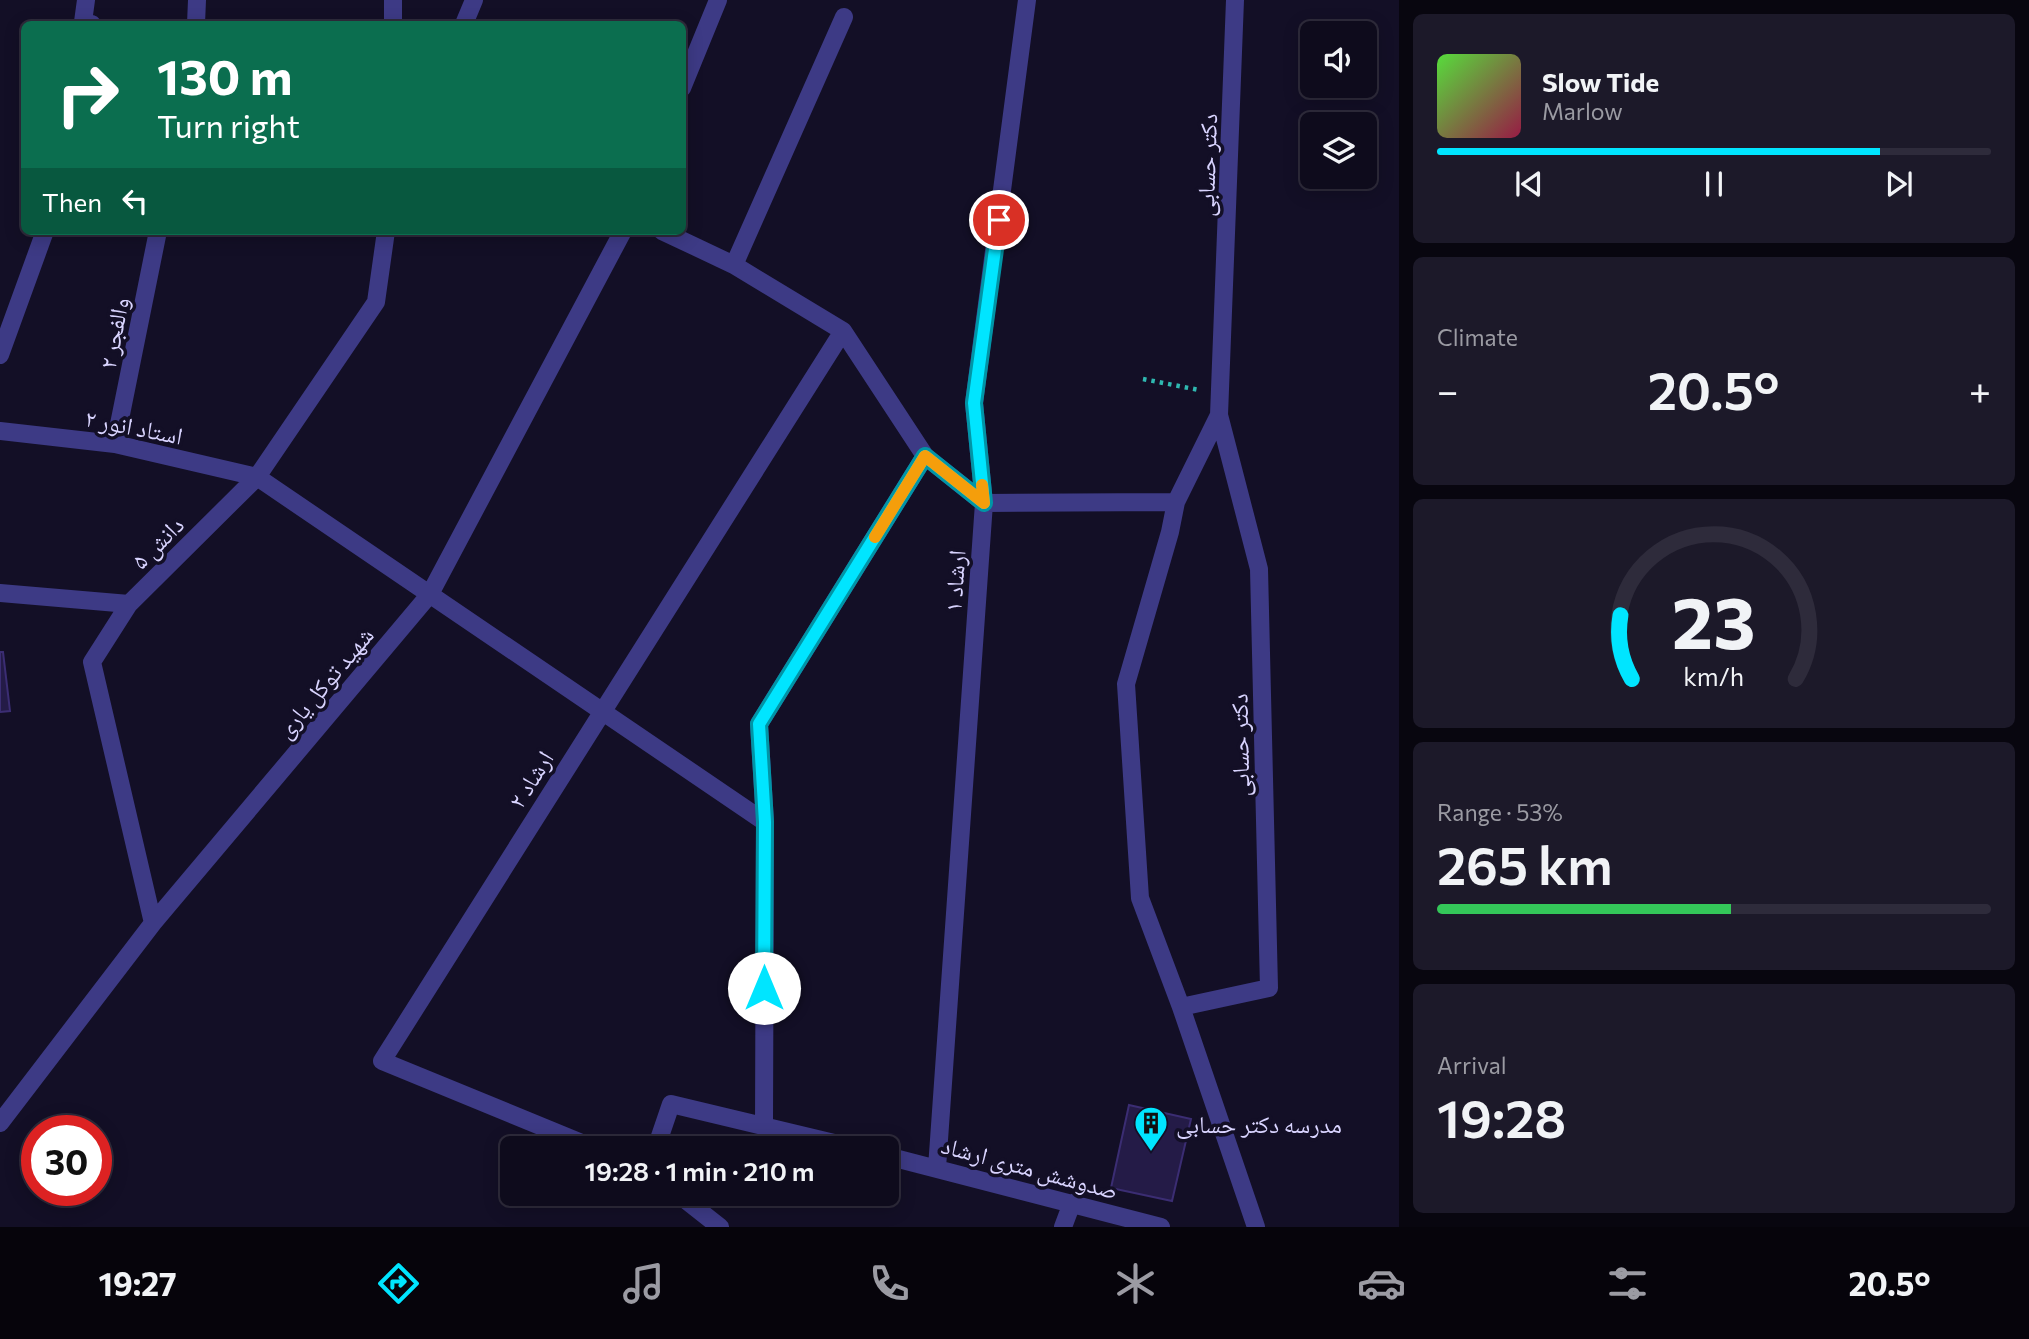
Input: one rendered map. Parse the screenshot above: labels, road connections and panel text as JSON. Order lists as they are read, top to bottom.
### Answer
{
  "streets": {
    "street": [
      "دکتر حسابی",
      "والفجر ۲",
      "استاد انور ۲",
      "دانش ۵",
      "ارشاد ۱",
      "شهید توکل یاری",
      "ارشاد ۲",
      "صدوشش متری ارشاد"
    ]
  },
  "crossings": [
    ["والفجر ۲", "استاد انور ۲"],
    ["استاد انور ۲", "دانش ۵"],
    ["دانش ۵", "شهید توکل یاری"],
    ["ارشاد ۱", "صدوشش متری ارشاد"]
  ],
  "places": {
    "building": ["مدرسه دکتر حسابی"]
  },
  "page": {
    "turn": ["130 m", "Turn right"],
    "song": ["Slow Tide", "Marlow"],
    "then": "Then",
    "tile": [
      "Climate",
      ["Range · 53%", "265 km"],
      ["Arrival", "19:28"]
    ],
    "heat": ["−", "20.5°", "+"],
    "limit": "30",
    "trip": "19:28 · 1 min · 210 m",
    "tabs": ["19:27", "20.5°"],
    "gauge": ["23", "km/h"]
  }
}
